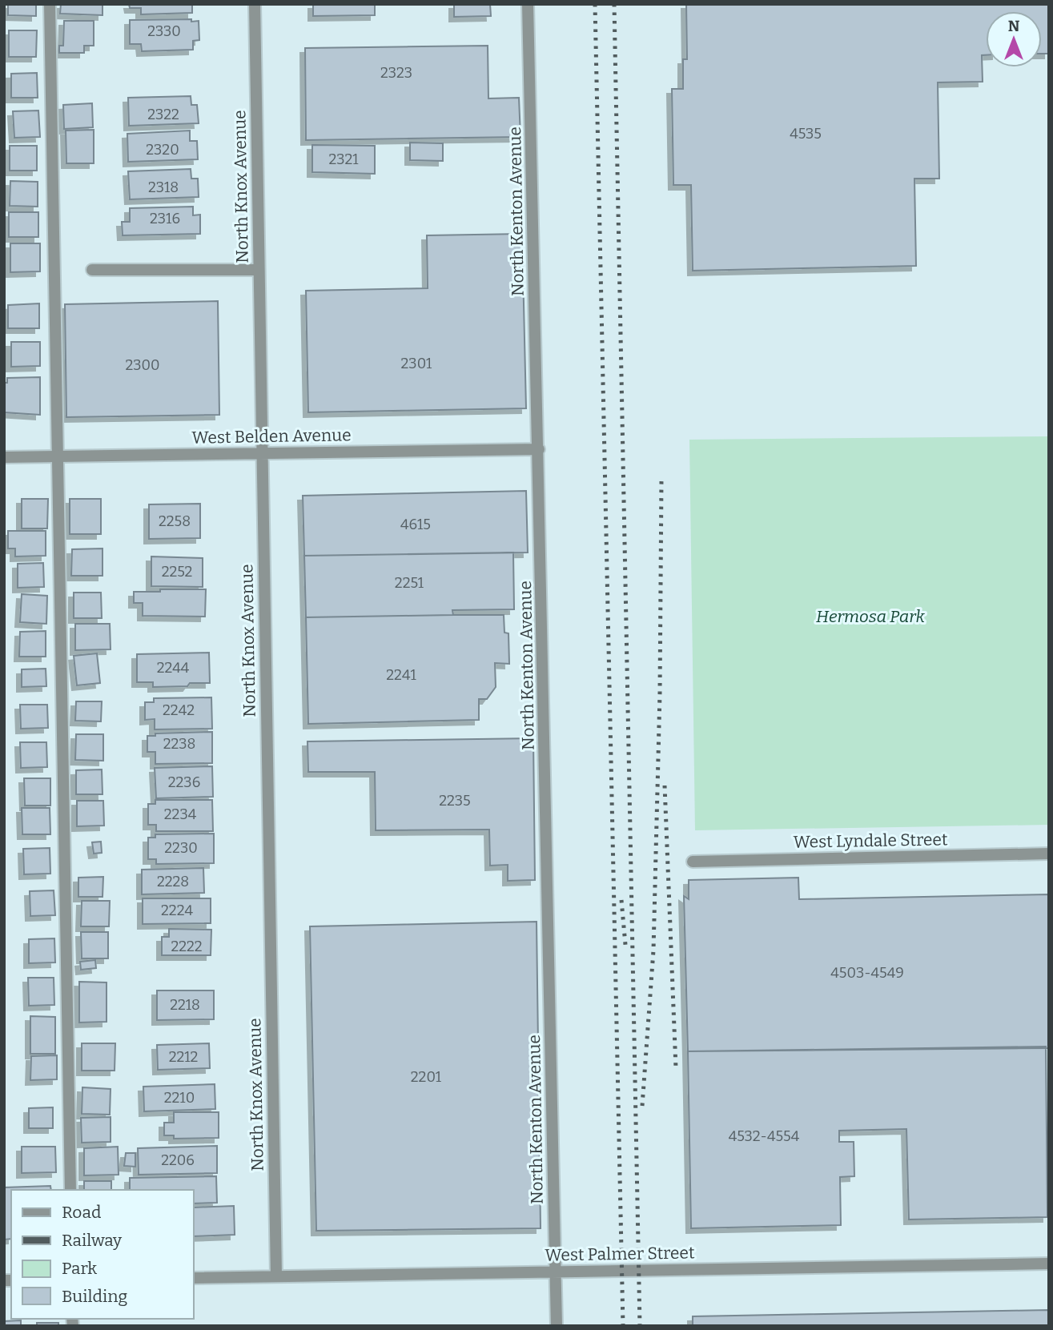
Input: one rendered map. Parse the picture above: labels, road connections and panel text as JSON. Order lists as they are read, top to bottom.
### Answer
{
  "streets": {
    "street": [
      "North Knox Avenue",
      "North Kenton Avenue",
      "West Belden Avenue",
      "West Lyndale Street",
      "West Palmer Street"
    ]
  },
  "crossings": [
    ["North Knox Avenue", "West Belden Avenue"],
    ["North Knox Avenue", "West Palmer Street"],
    ["North Kenton Avenue", "West Belden Avenue"],
    ["North Kenton Avenue", "West Palmer Street"]
  ],
  "parks": ["Hermosa Park"],
  "house_numbers": [
    "2330",
    "2323",
    "2322",
    "4535",
    "2320",
    "2321",
    "2318",
    "2316",
    "2301",
    "2300",
    "2258",
    "4615",
    "2252",
    "2251",
    "2244",
    "2241",
    "2242",
    "2238",
    "2236",
    "2235",
    "2234",
    "2230",
    "2228",
    "2224",
    "2222",
    "4503-4549",
    "2218",
    "2212",
    "2201",
    "2210",
    "4532-4554",
    "2206"
  ],
  "legend": [
    "Road",
    "Railway",
    "Park",
    "Building"
  ],
  "north": "top"
}
